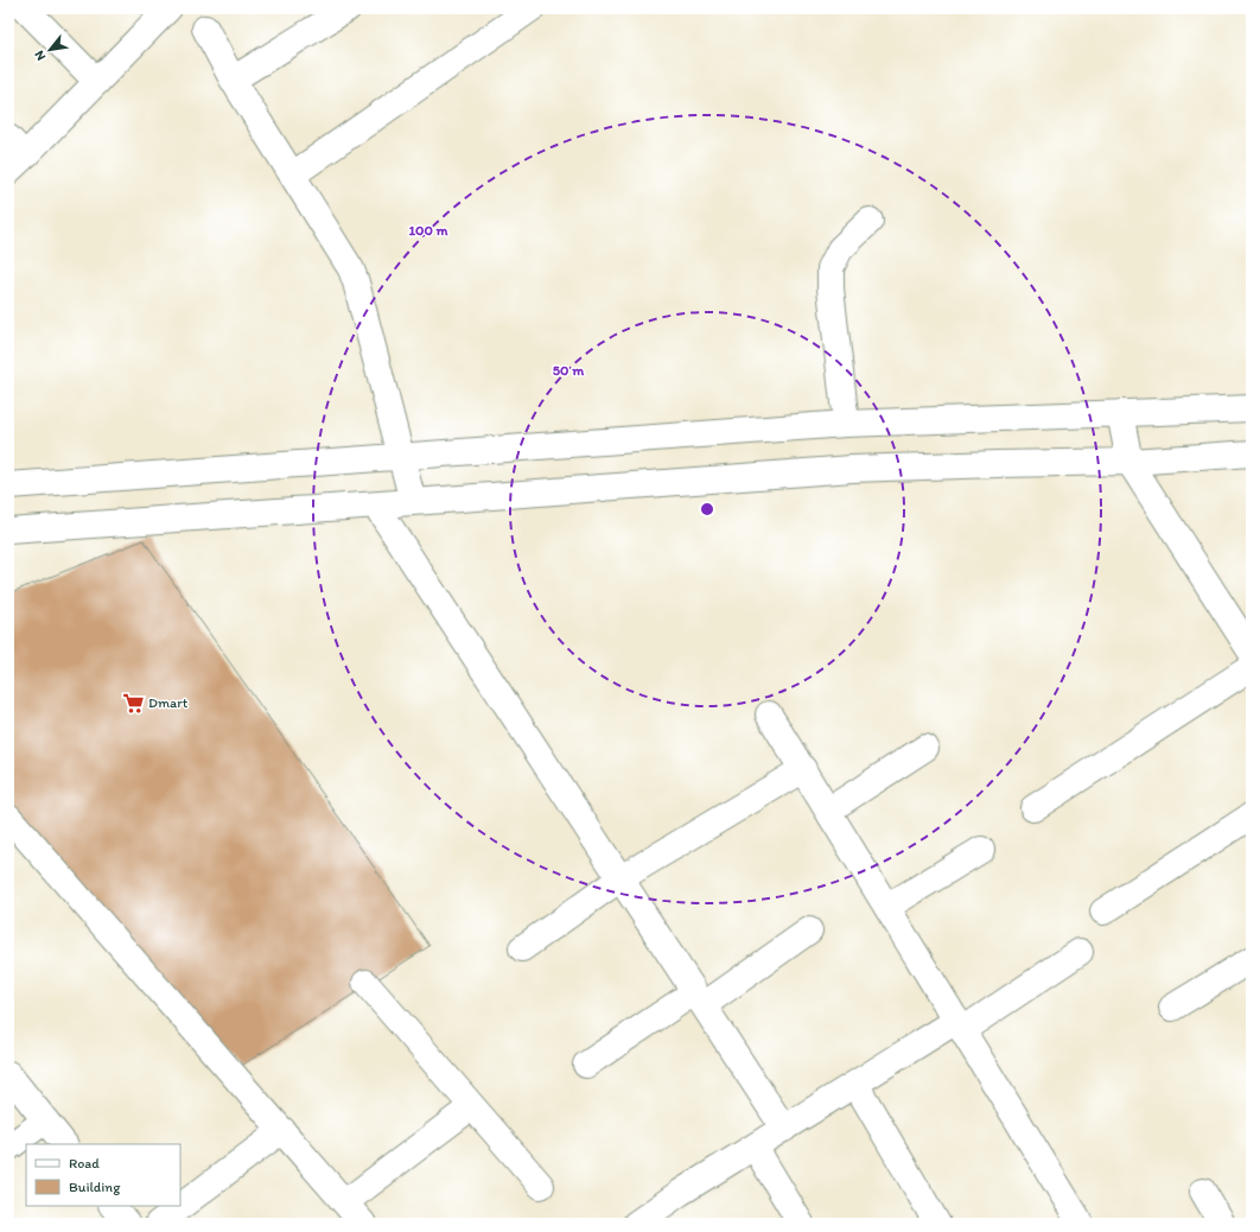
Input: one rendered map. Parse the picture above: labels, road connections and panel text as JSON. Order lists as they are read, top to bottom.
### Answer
{
  "places": {
    "supermarket": ["Dmart"]
  },
  "legend": ["Road", "Building"],
  "north": "bottom left",
  "rings": ["100 m", "50 m"]
}
